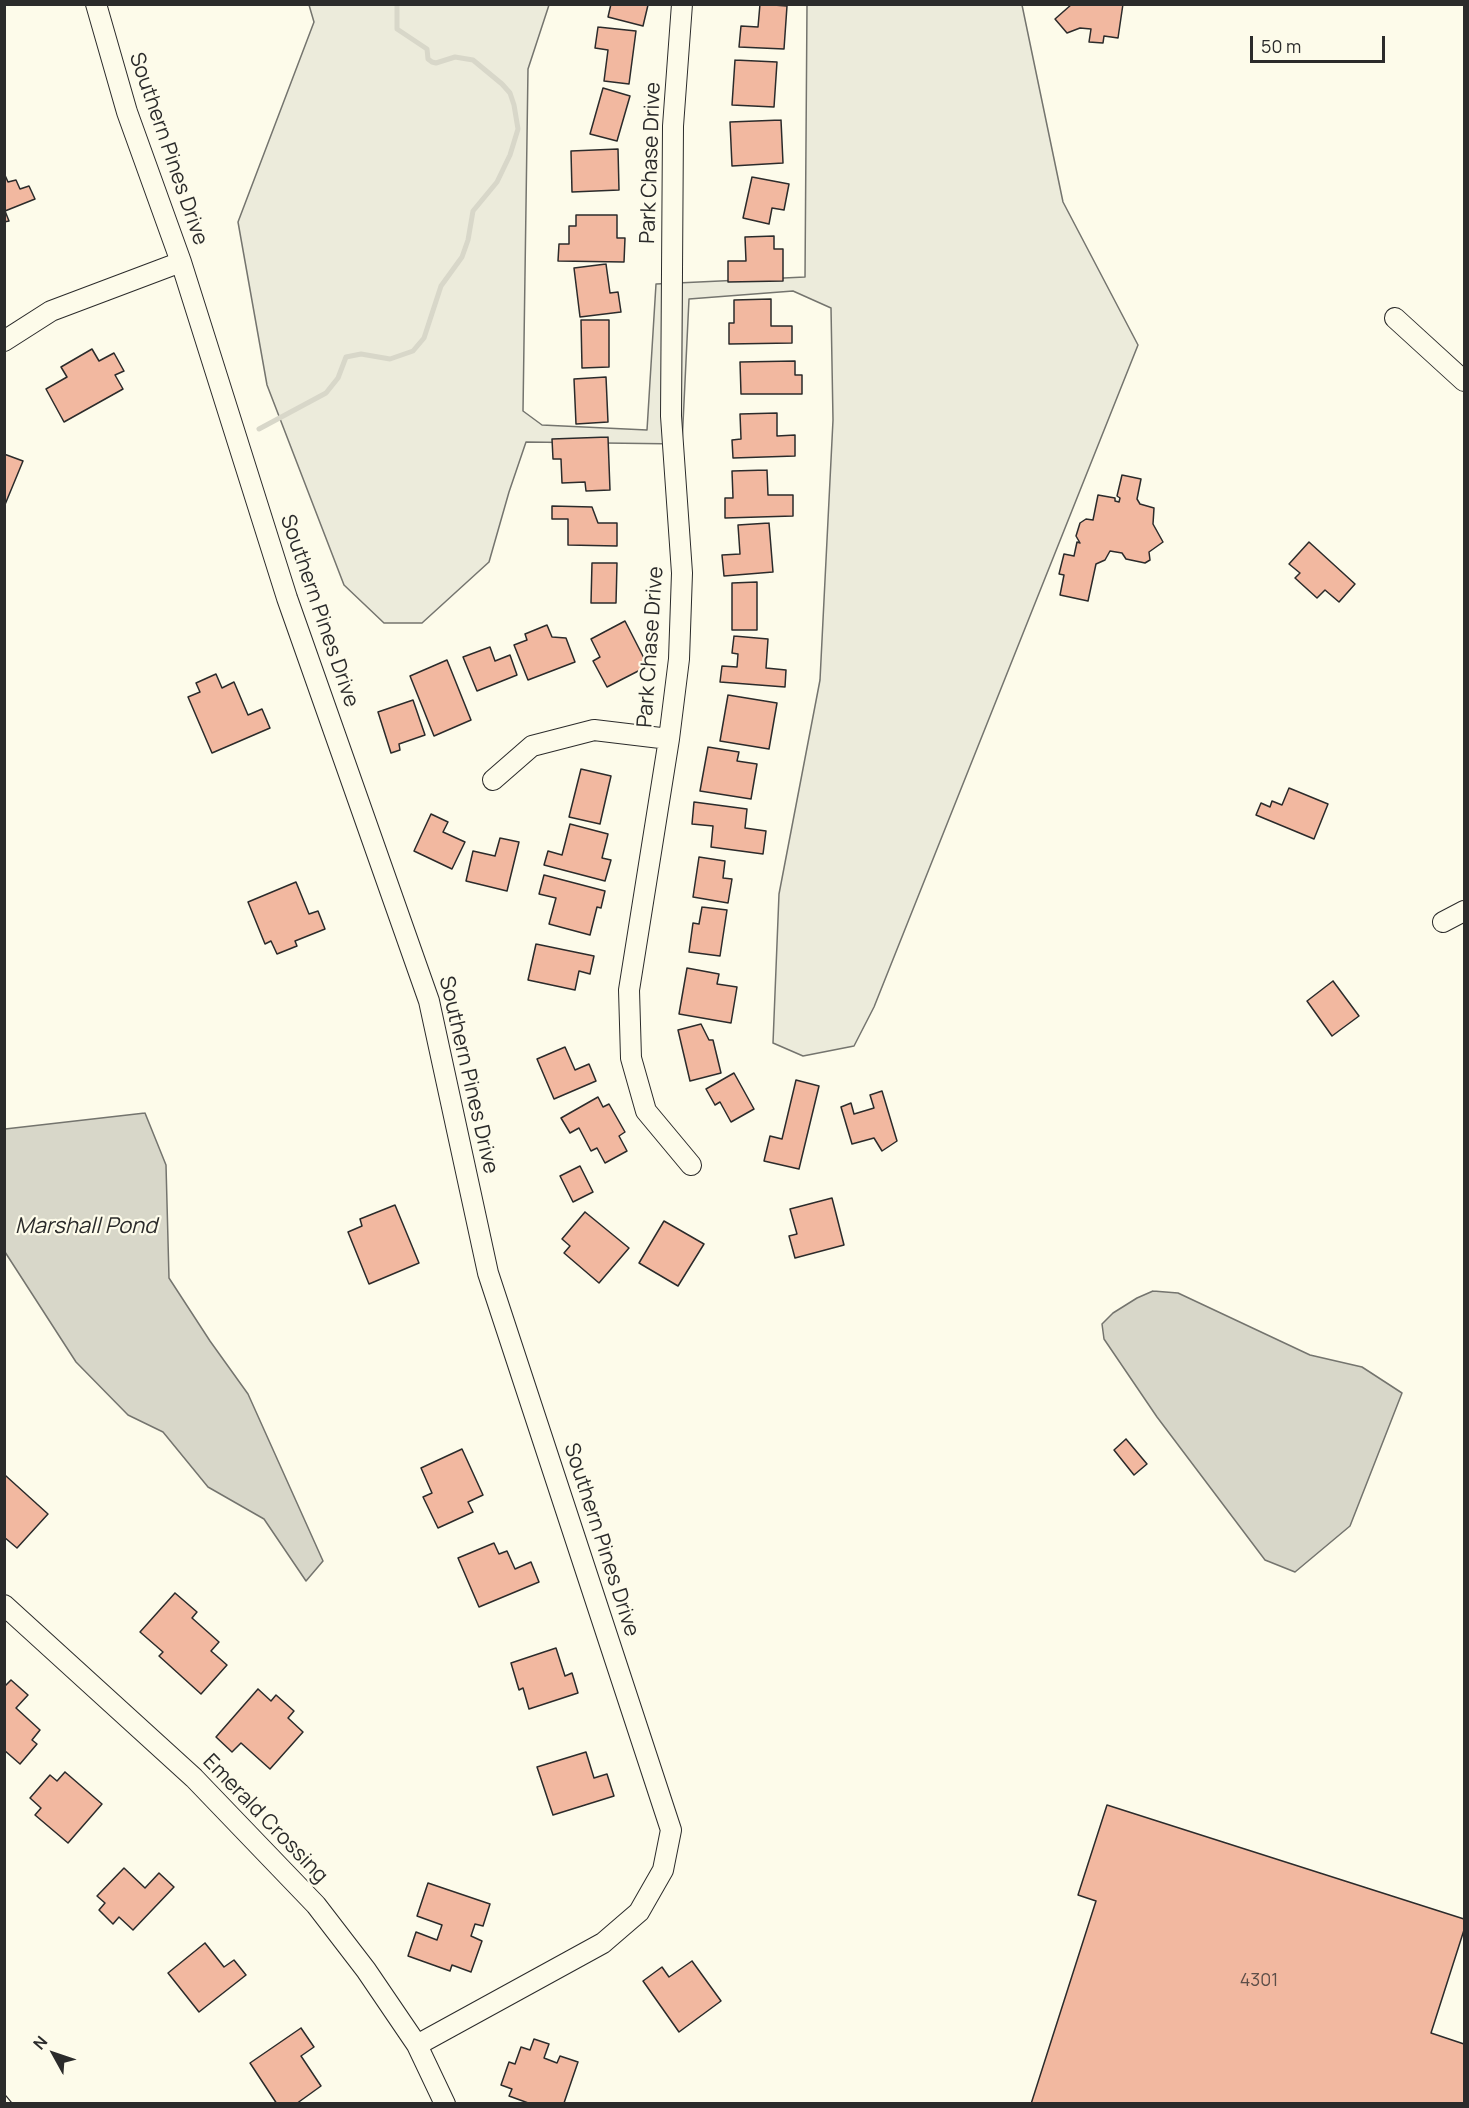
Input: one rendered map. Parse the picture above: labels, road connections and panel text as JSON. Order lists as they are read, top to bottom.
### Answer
{
  "streets": {
    "street": ["Southern Pines Drive", "Park Chase Drive", "Emerald Crossing"]
  },
  "crossings": [
    ["Southern Pines Drive", "Emerald Crossing"]
  ],
  "water": ["Marshall Pond"],
  "house_numbers": ["4301"],
  "scale_bar": "50 m",
  "north": "top left"
}
